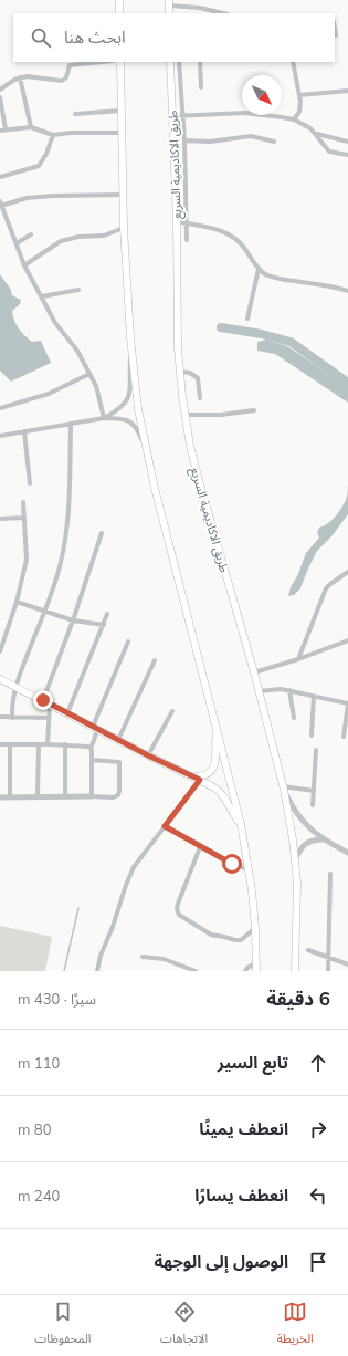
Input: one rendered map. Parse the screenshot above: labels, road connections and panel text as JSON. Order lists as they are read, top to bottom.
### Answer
{
  "streets": {
    "main road": ["طريق الاكاديمية السريع"]
  },
  "north": "bottom right",
  "page": {
    "search": "ابحث هنا",
    "heading": ["6 دقيقة", "سيرًا · 430 m"],
    "list": [
      ["تابع السير", "110 m"],
      ["انعطف يمينًا", "80 m"],
      ["انعطف يسارًا", "240 m"],
      "الوصول إلى الوجهة"
    ],
    "nav": ["الخريطة", "الاتجاهات", "المحفوظات"]
  }
}
